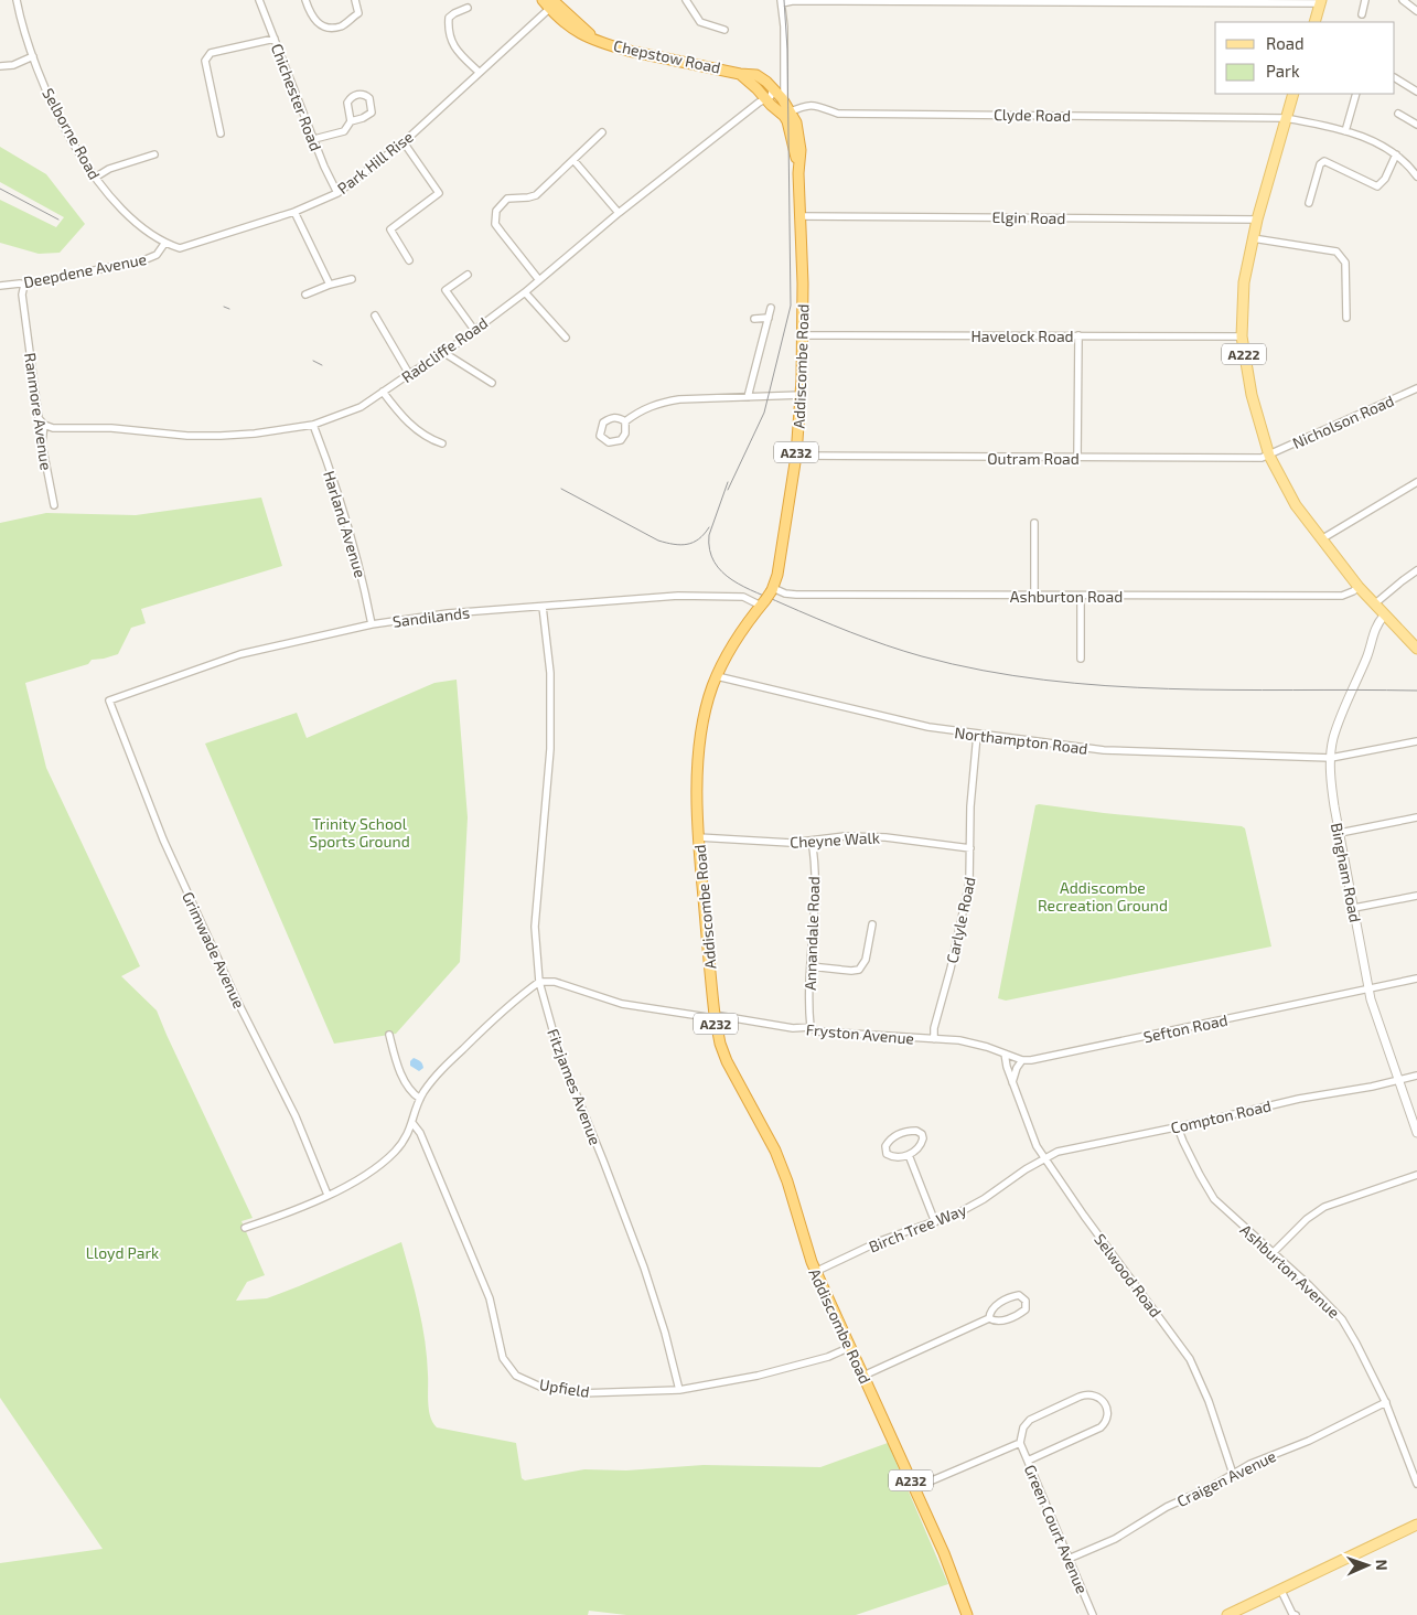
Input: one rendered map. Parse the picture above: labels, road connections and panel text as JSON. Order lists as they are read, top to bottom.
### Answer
{
  "streets": {
    "highway": ["Chepstow Road", "Addiscombe Road", "A232"],
    "main road": ["A222"],
    "street": [
      "Chichester Road",
      "Clyde Road",
      "Selborne Road",
      "Park Hill Rise",
      "Elgin Road",
      "Deepdene Avenue",
      "Havelock Road",
      "Radcliffe Road",
      "Ranmore Avenue",
      "Nicholson Road",
      "Outram Road",
      "Harland Avenue",
      "Ashburton Road",
      "Sandilands",
      "Northampton Road",
      "Cheyne Walk",
      "Bingham Road",
      "Carlyle Road",
      "Annandale Road",
      "Grimwade Avenue",
      "Sefton Road",
      "Fryston Avenue",
      "Fitzjames Avenue",
      "Compton Road",
      "Birch Tree Way",
      "Ashburton Avenue",
      "Selwood Road",
      "Upfield",
      "Craigen Avenue",
      "Green Court Avenue"
    ]
  },
  "crossings": [
    ["Chepstow Road", "Park Hill Rise"],
    ["Chepstow Road", "Radcliffe Road"],
    ["Chepstow Road", "Addiscombe Road"],
    ["Chichester Road", "Park Hill Rise"],
    ["Clyde Road", "A222"],
    ["Clyde Road", "Addiscombe Road"],
    ["Selborne Road", "Park Hill Rise"],
    ["Selborne Road", "Deepdene Avenue"],
    ["Park Hill Rise", "Deepdene Avenue"],
    ["Elgin Road", "A222"],
    ["Elgin Road", "Addiscombe Road"],
    ["Deepdene Avenue", "Ranmore Avenue"],
    ["Havelock Road", "A222"],
    ["Havelock Road", "Addiscombe Road"],
    ["Radcliffe Road", "Addiscombe Road"],
    ["Radcliffe Road", "Ranmore Avenue"],
    ["Radcliffe Road", "Harland Avenue"],
    ["A222", "Nicholson Road"],
    ["A222", "Outram Road"],
    ["A222", "Ashburton Road"],
    ["A222", "Bingham Road"],
    ["Addiscombe Road", "Outram Road"],
    ["Addiscombe Road", "Ashburton Road"],
    ["Addiscombe Road", "Sandilands"],
    ["Addiscombe Road", "Northampton Road"],
    ["Addiscombe Road", "Cheyne Walk"],
    ["Addiscombe Road", "Fryston Avenue"],
    ["Addiscombe Road", "Birch Tree Way"],
    ["Addiscombe Road", "Upfield"],
    ["Nicholson Road", "Outram Road"],
    ["Harland Avenue", "Sandilands"],
    ["Sandilands", "Grimwade Avenue"],
    ["Sandilands", "Fitzjames Avenue"],
    ["Northampton Road", "Bingham Road"],
    ["Northampton Road", "Carlyle Road"],
    ["Cheyne Walk", "Carlyle Road"],
    ["Cheyne Walk", "Annandale Road"],
    ["Bingham Road", "Sefton Road"],
    ["Bingham Road", "Compton Road"],
    ["Carlyle Road", "Fryston Avenue"],
    ["Annandale Road", "Fryston Avenue"],
    ["Sefton Road", "Fryston Avenue"],
    ["Sefton Road", "Selwood Road"],
    ["Fryston Avenue", "Fitzjames Avenue"],
    ["Fryston Avenue", "Selwood Road"],
    ["Fitzjames Avenue", "Upfield"],
    ["Compton Road", "Birch Tree Way"],
    ["Compton Road", "Ashburton Avenue"],
    ["Compton Road", "Selwood Road"],
    ["Birch Tree Way", "Selwood Road"],
    ["Ashburton Avenue", "Craigen Avenue"],
    ["Selwood Road", "Craigen Avenue"],
    ["Craigen Avenue", "Green Court Avenue"]
  ],
  "parks": ["Trinity School Sports Ground", "Addiscombe Recreation Ground", "Lloyd Park"],
  "legend": ["Road", "Park"],
  "north": "right"
}
